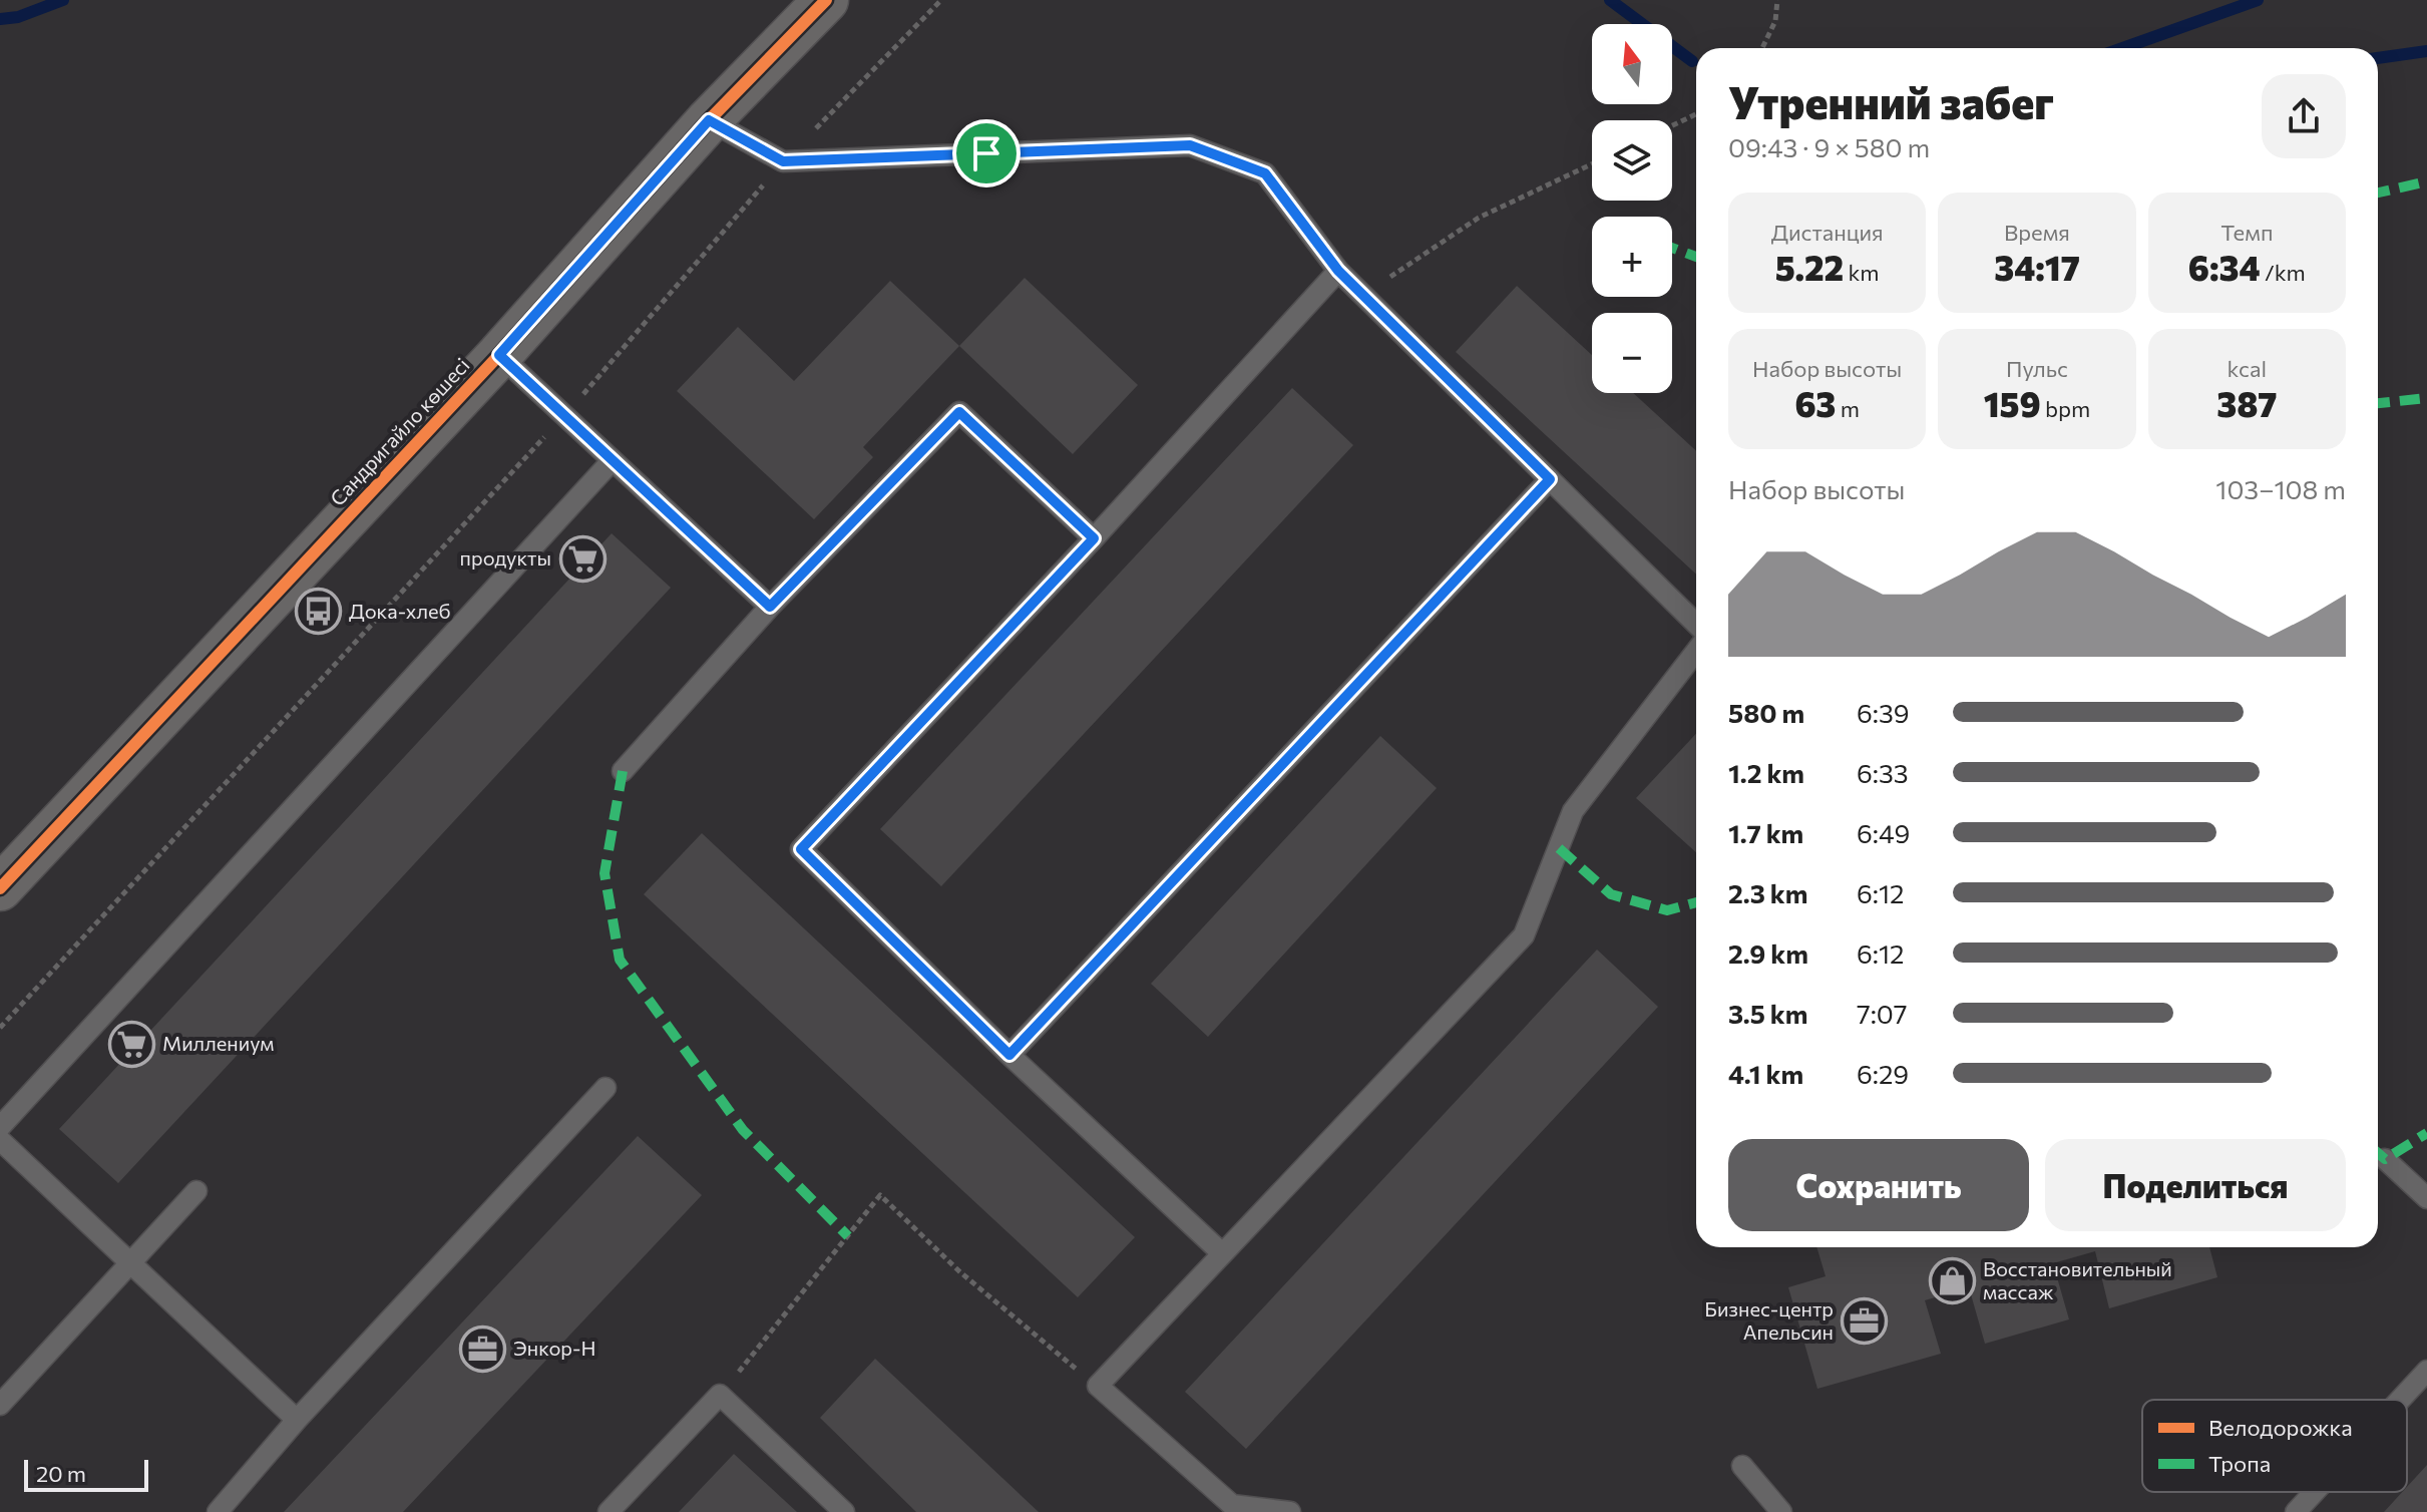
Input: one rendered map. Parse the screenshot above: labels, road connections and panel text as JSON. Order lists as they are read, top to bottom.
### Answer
{
  "streets": {
    "street": ["Сандригайло көшесі"]
  },
  "places": {
    "supermarket": ["продукты", "Миллениум"],
    "bus stop": ["Дока-хлеб"],
    "shop": ["Восстановительный массаж"],
    "office": ["Бизнес-центр Апельсин", "Энкор-Н"]
  },
  "legend": ["Велодорожка", "Тропа"],
  "scale_bar": "20 m",
  "north": "top",
  "page": {
    "map_buttons": ["+", "−"],
    "heading": ["Утренний забег", "09:43 · 9 × 580 m"],
    "stats": [
      ["Дистанция", "5.22 km"],
      ["Время", "34:17"],
      ["Темп", "6:34 /km"],
      ["Набор высоты", "63 m"],
      ["Пульс", "159 bpm"],
      ["kcal", "387"]
    ],
    "chart": ["Набор высоты", "103–108 m"],
    "list": [
      {
        "name": "580 m",
        "note": "6:39"
      },
      {
        "name": "1.2 km",
        "note": "6:33"
      },
      {
        "name": "1.7 km",
        "note": "6:49"
      },
      {
        "name": "2.3 km",
        "note": "6:12"
      },
      {
        "name": "2.9 km",
        "note": "6:12"
      },
      {
        "name": "3.5 km",
        "note": "7:07"
      },
      {
        "name": "4.1 km",
        "note": "6:29"
      }
    ],
    "buttons": ["Сохранить", "Поделиться"],
    "scale": "20 m"
  }
}
